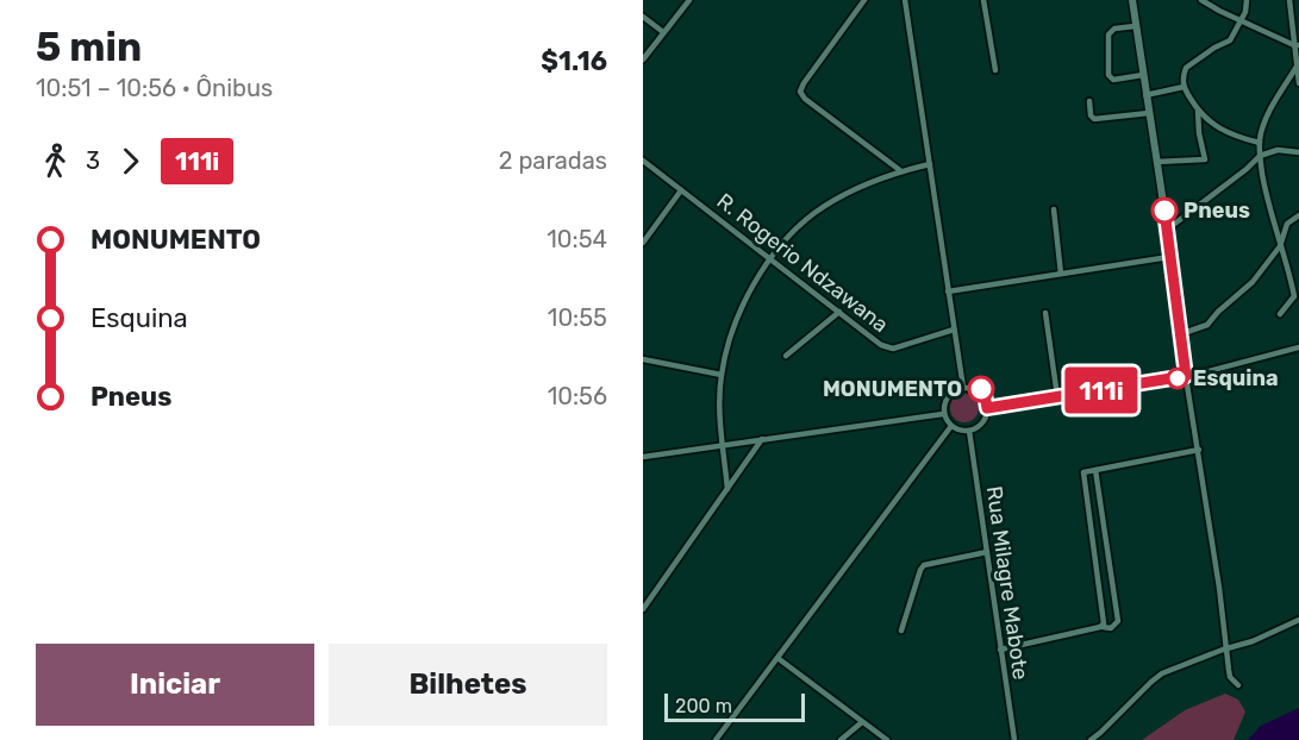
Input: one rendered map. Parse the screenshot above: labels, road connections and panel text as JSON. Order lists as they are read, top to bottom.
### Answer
{
  "streets": {
    "street": ["R. Rogerio Ndzawana", "Rua Milagre Mabote"]
  },
  "places": ["Pneus", "Esquina", "MONUMENTO"],
  "lines": ["bus line 111i"],
  "scale_bar": "200 m",
  "page": {
    "heading": ["5 min", "10:51 – 10:56 · Ônibus", "$1.16"],
    "on_map": "111i",
    "legs": ["3", "111i", "2 paradas"],
    "list": [
      {
        "name": "MONUMENTO",
        "value": "10:54"
      },
      {
        "name": "Esquina",
        "value": "10:55"
      },
      {
        "name": "Pneus",
        "value": "10:56"
      }
    ],
    "buttons": ["Iniciar", "Bilhetes"],
    "scale": "200 m"
  }
}
